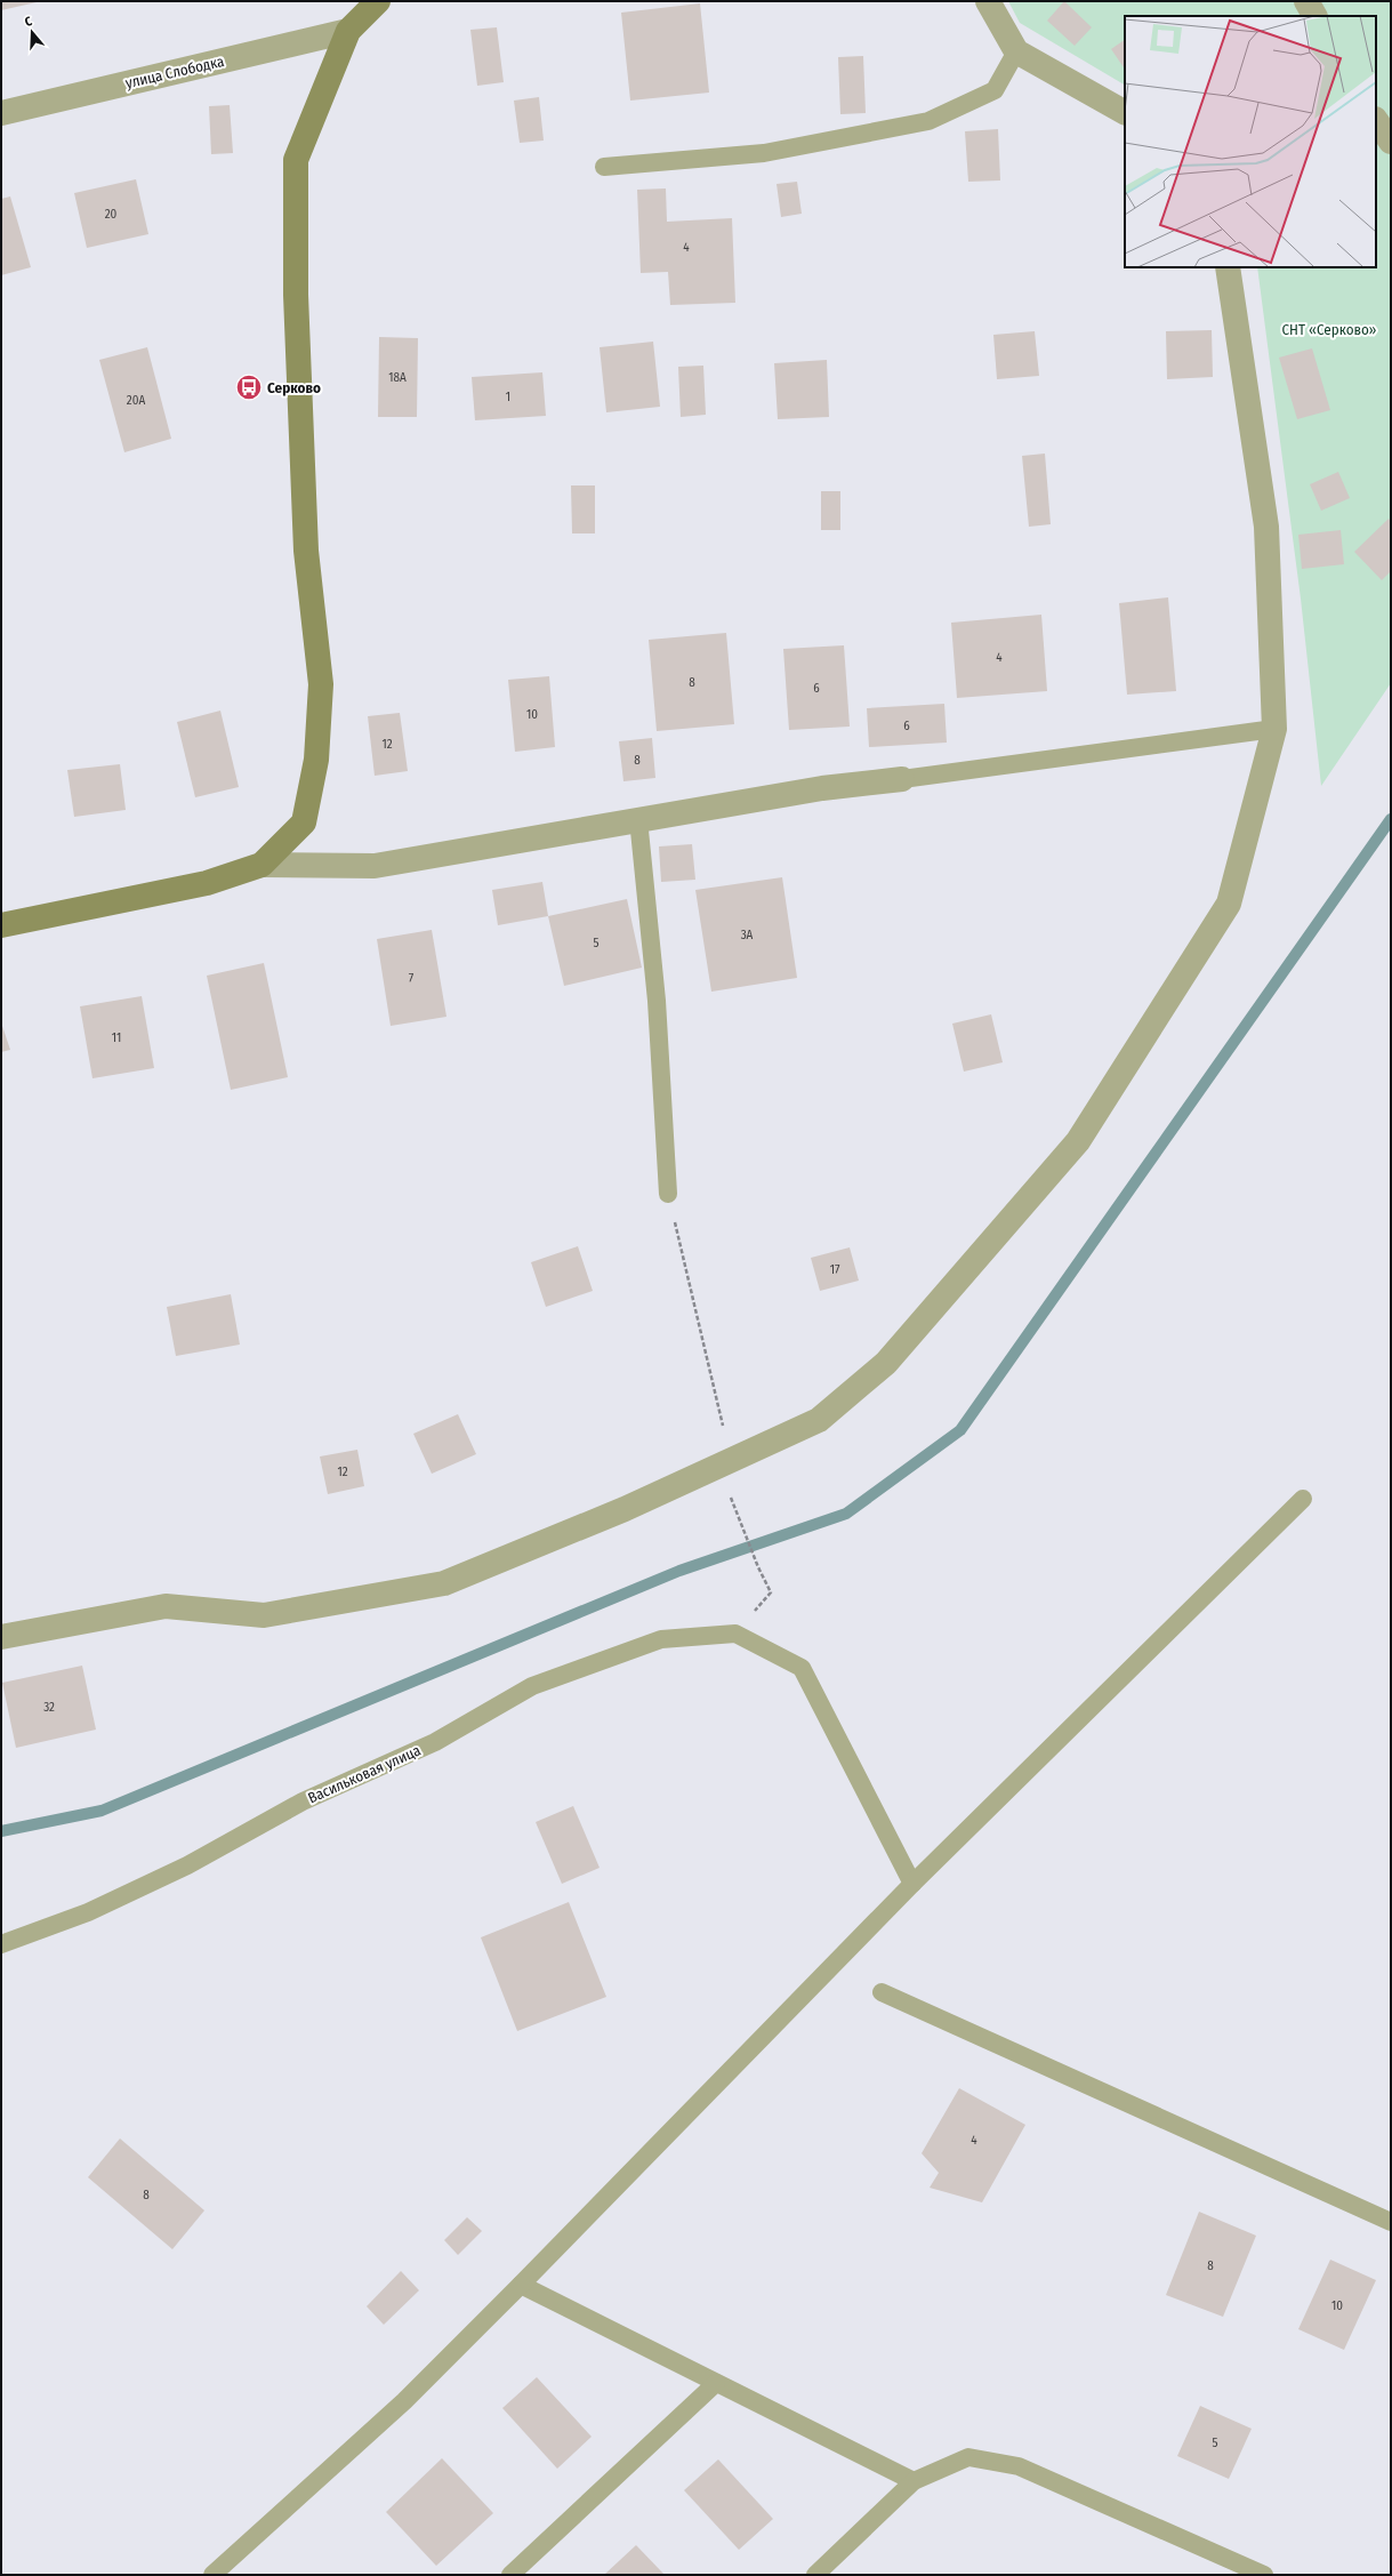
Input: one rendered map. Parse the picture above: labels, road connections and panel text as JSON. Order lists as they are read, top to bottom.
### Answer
{
  "streets": {
    "street": ["улица Слободка"],
    "lane": ["Васильковая улица"]
  },
  "parks": ["СНТ «Серково»"],
  "places": {
    "bus stop": ["Серково"]
  },
  "house_numbers": [
    "20",
    "4",
    "18А",
    "1",
    "20А",
    "4",
    "8",
    "6",
    "10",
    "6",
    "12",
    "8",
    "3А",
    "5",
    "7",
    "11",
    "17",
    "12",
    "32",
    "4",
    "8",
    "8",
    "10",
    "5"
  ],
  "north": "top"
}
